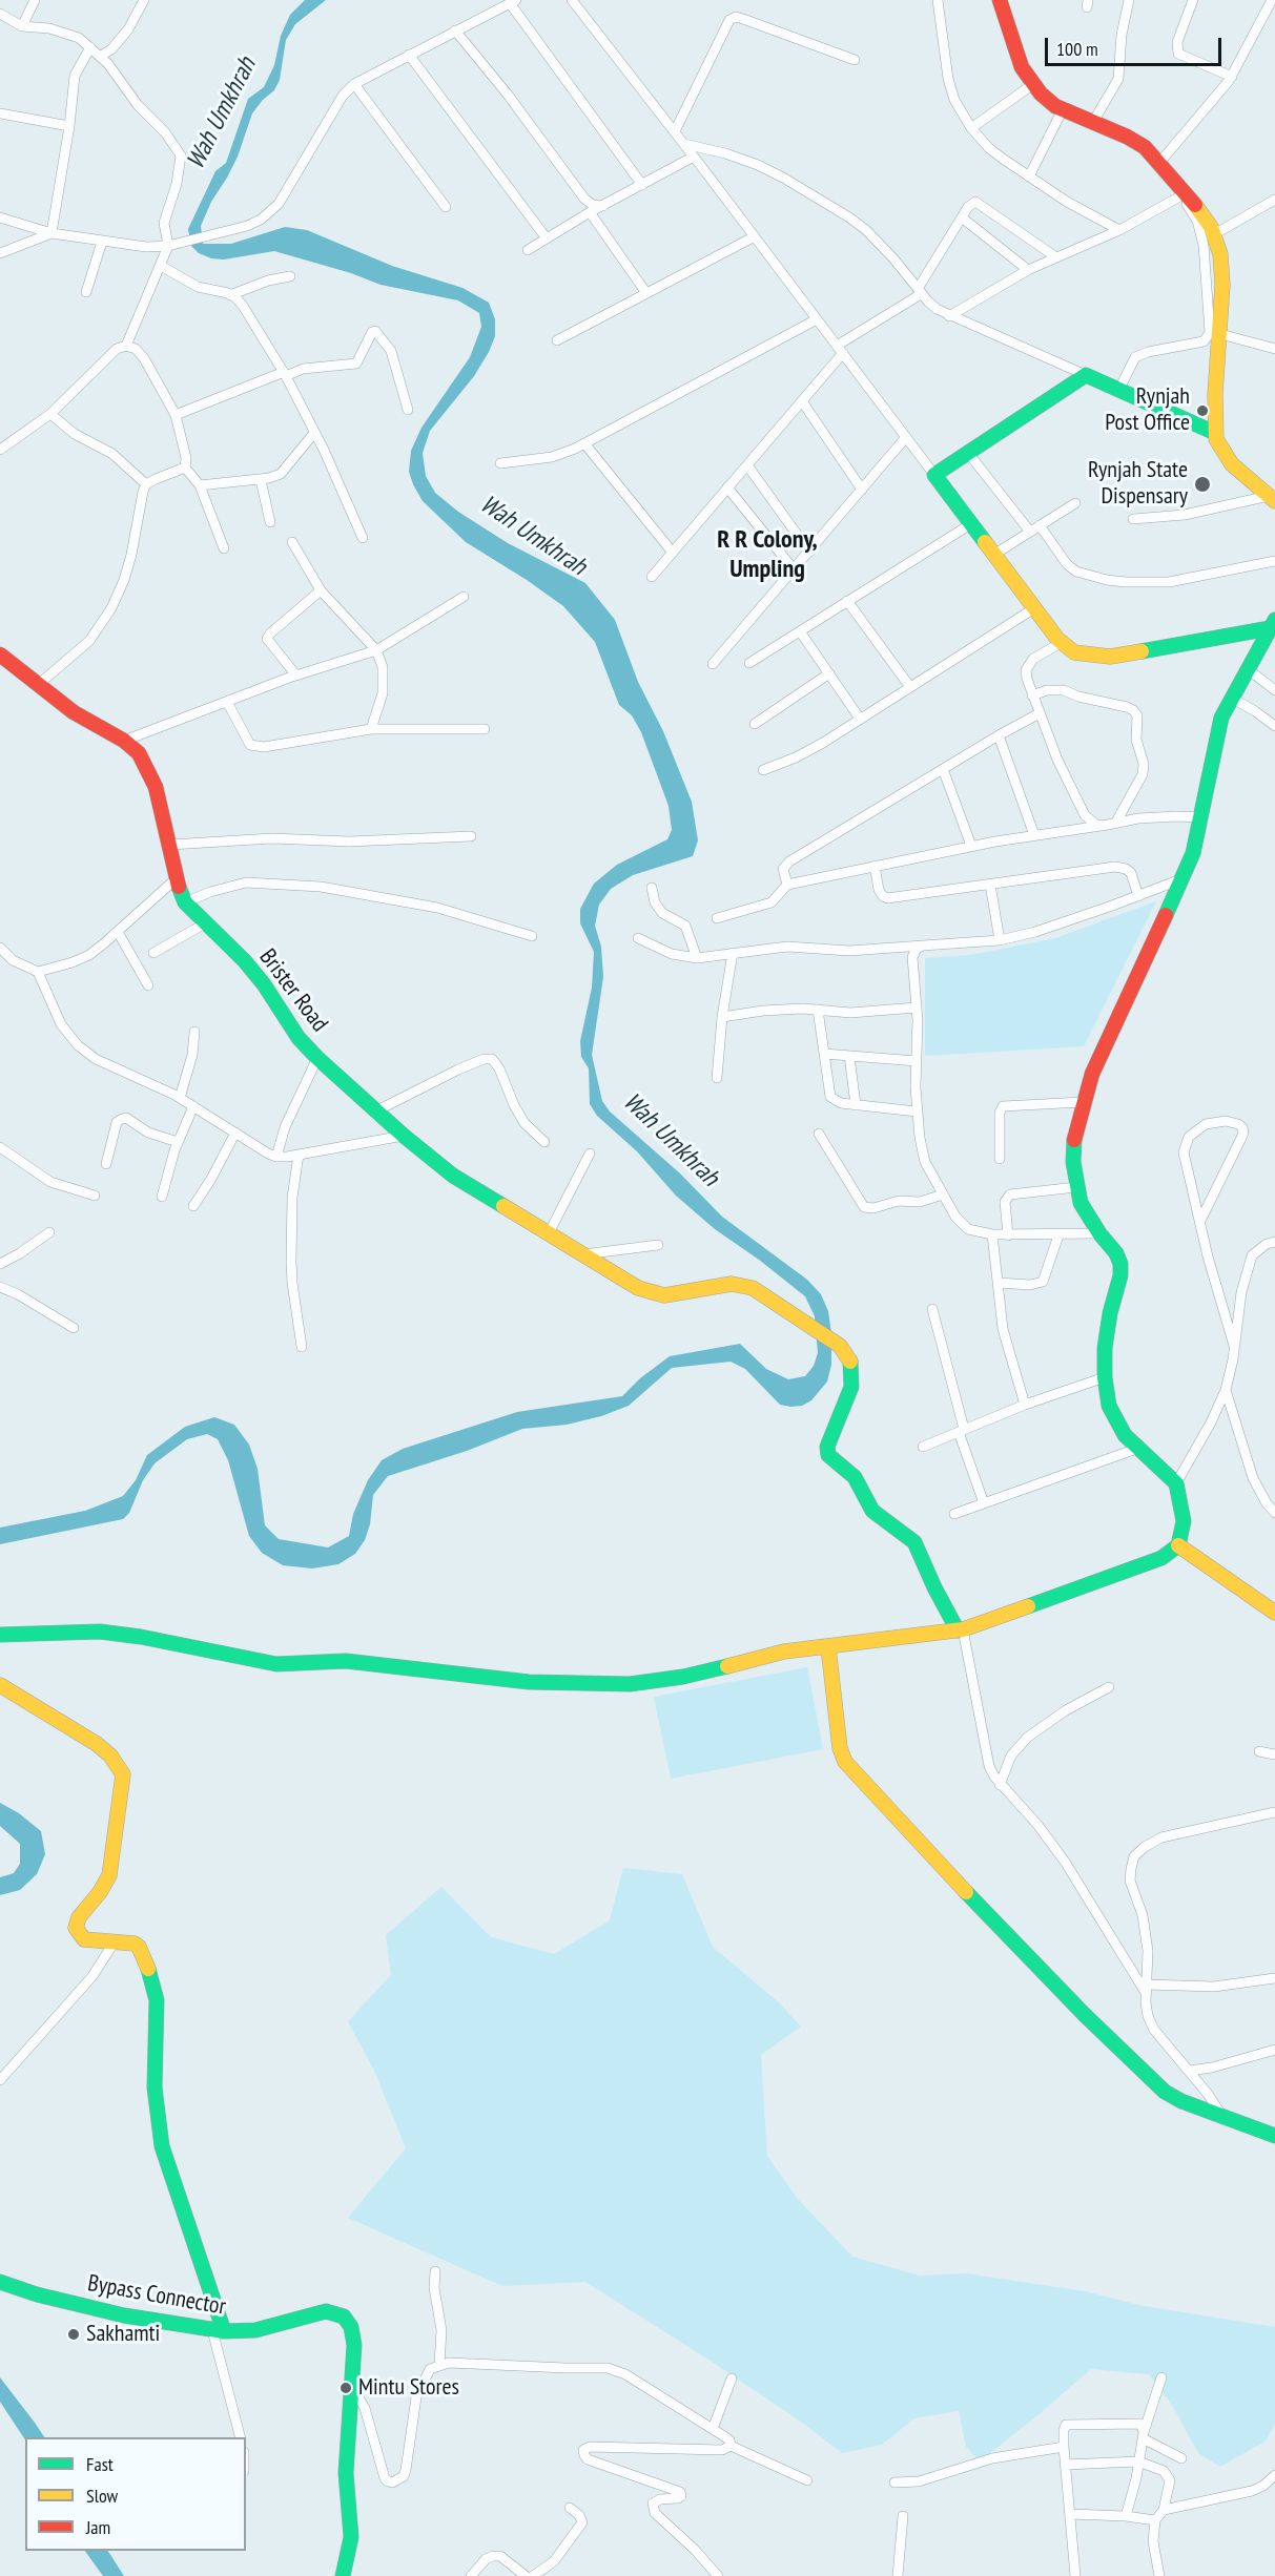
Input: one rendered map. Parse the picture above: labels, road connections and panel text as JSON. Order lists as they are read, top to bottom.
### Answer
{
  "streets": {
    "street": ["Brister Road", "Bypass Connector"]
  },
  "districts": ["R R Colony, Umpling"],
  "water": ["Wah Umkhrah"],
  "places": [
    "Rynjah Post Office",
    "Rynjah State Dispensary",
    "Sakhamti",
    "Mintu Stores"
  ],
  "legend": ["Fast", "Slow", "Jam"],
  "scale_bar": "100 m"
}
